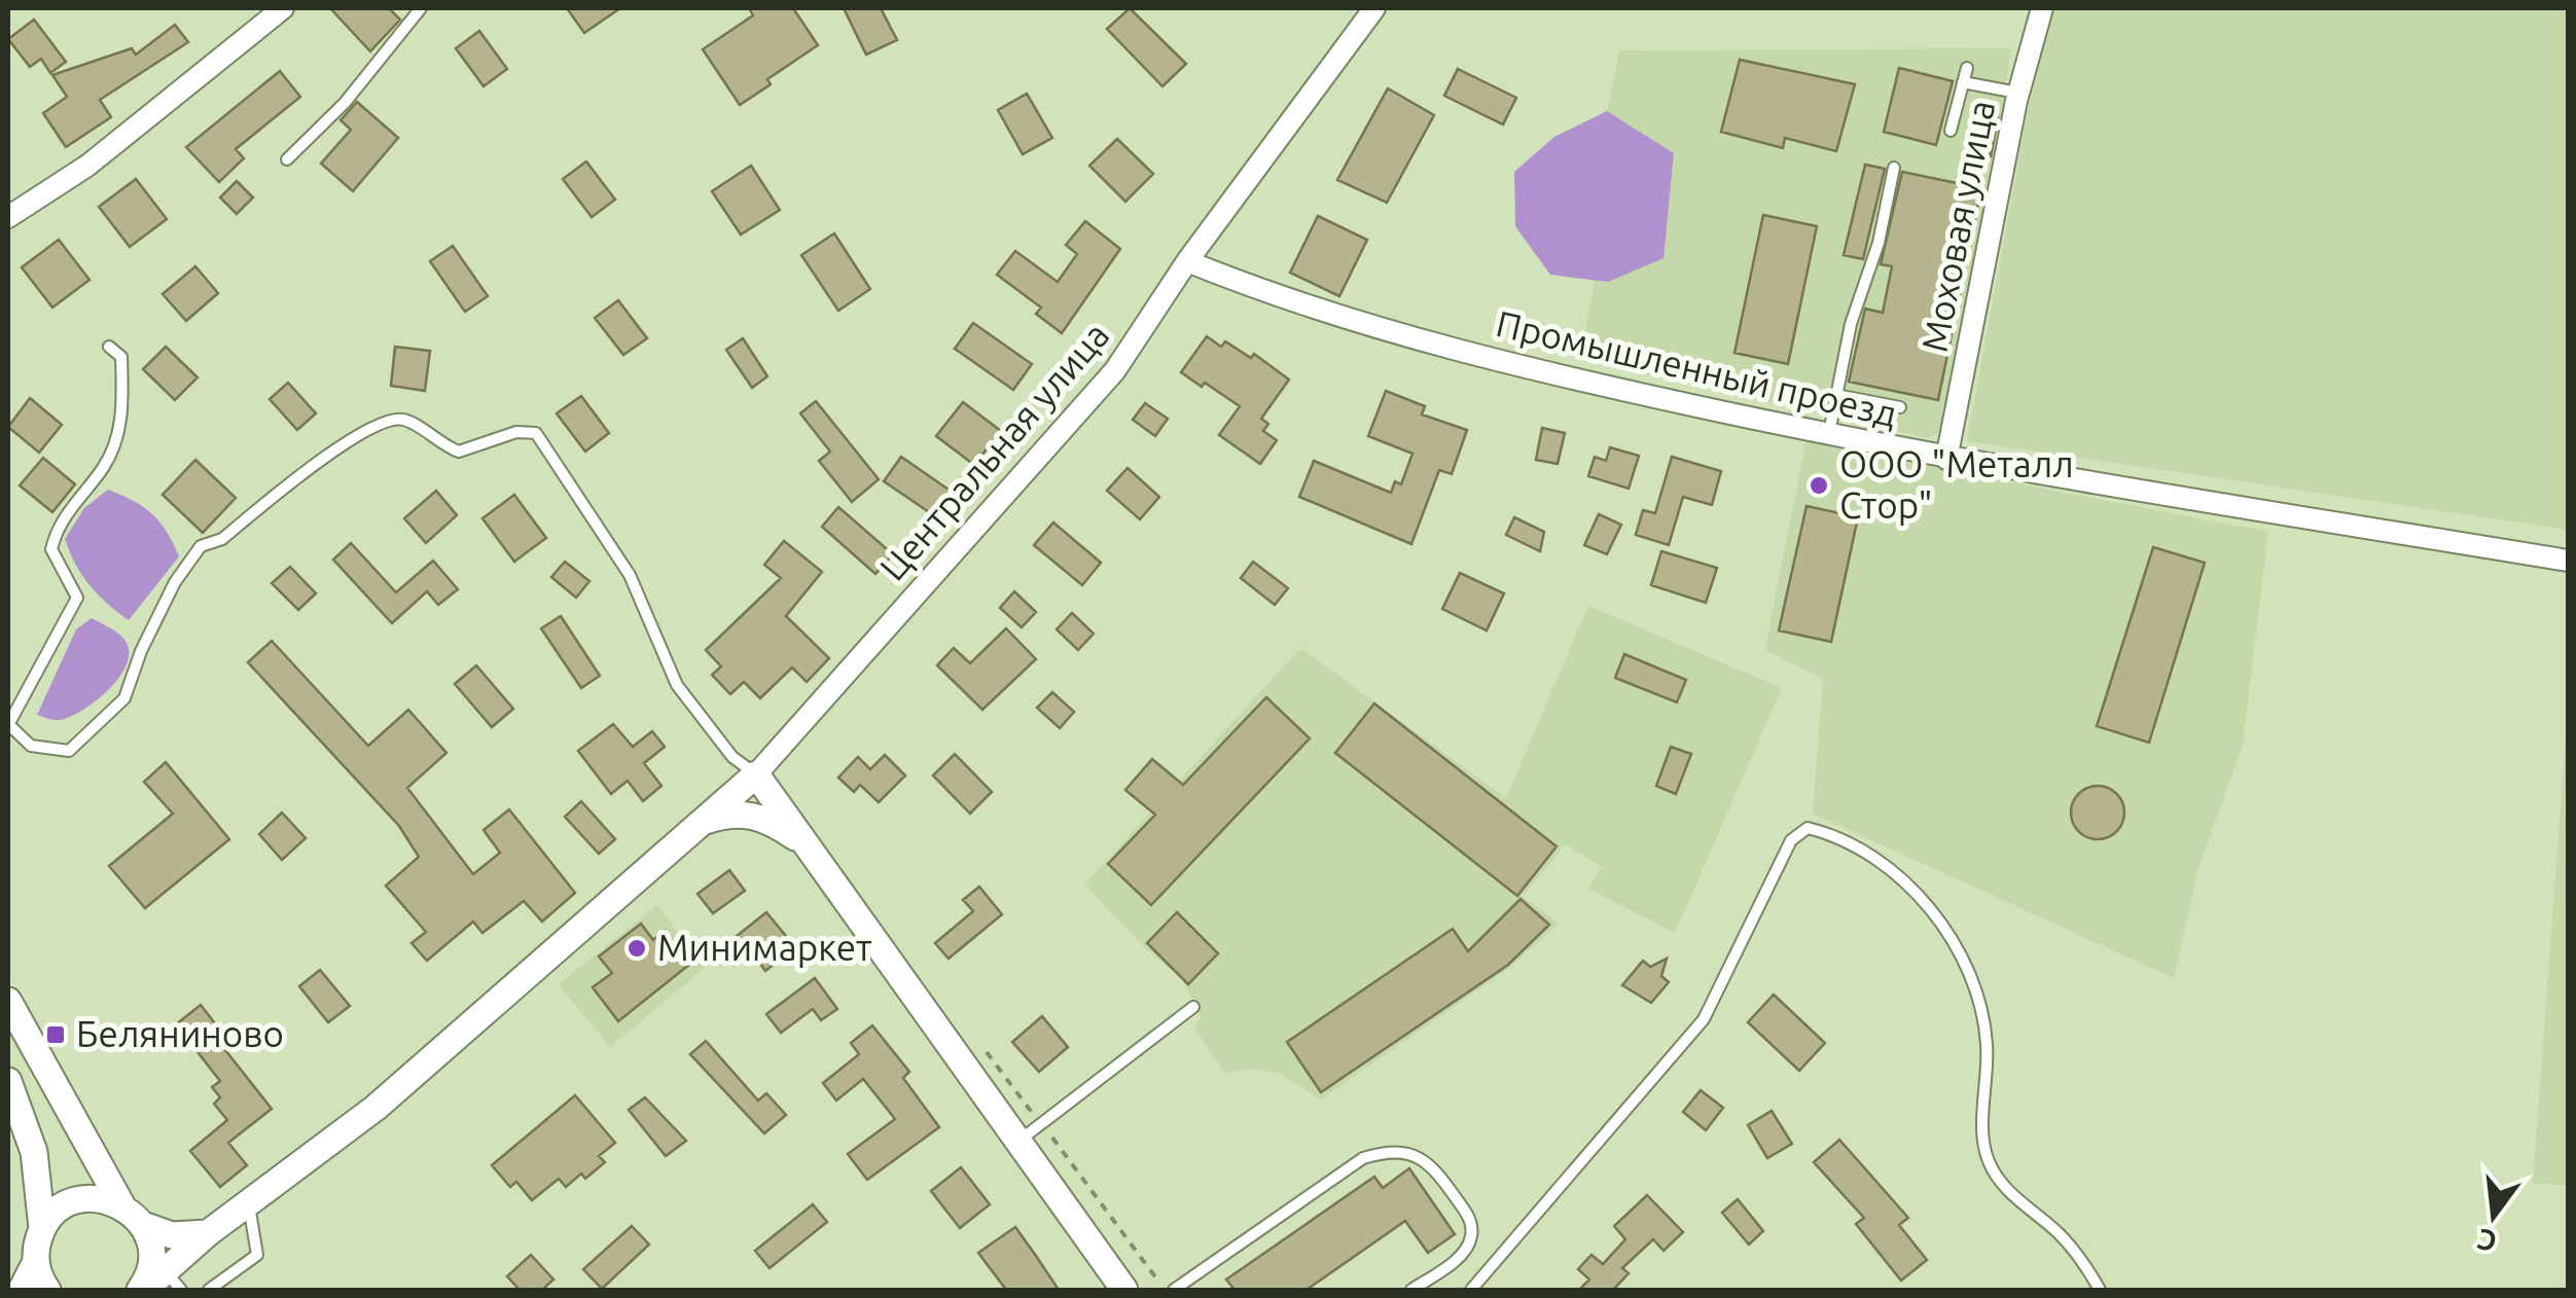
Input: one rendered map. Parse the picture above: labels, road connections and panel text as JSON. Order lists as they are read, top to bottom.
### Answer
{
  "streets": {
    "street": ["Моховая улица", "Промышленный проезд", "Центральная улица"]
  },
  "crossings": [
    ["Моховая улица", "Промышленный проезд"],
    ["Промышленный проезд", "Центральная улица"]
  ],
  "places": {
    "other": ["ООО \"Металл Стор\"", "Минимаркет"],
    "transit": ["Беляниново"]
  },
  "north": "bottom"
}
